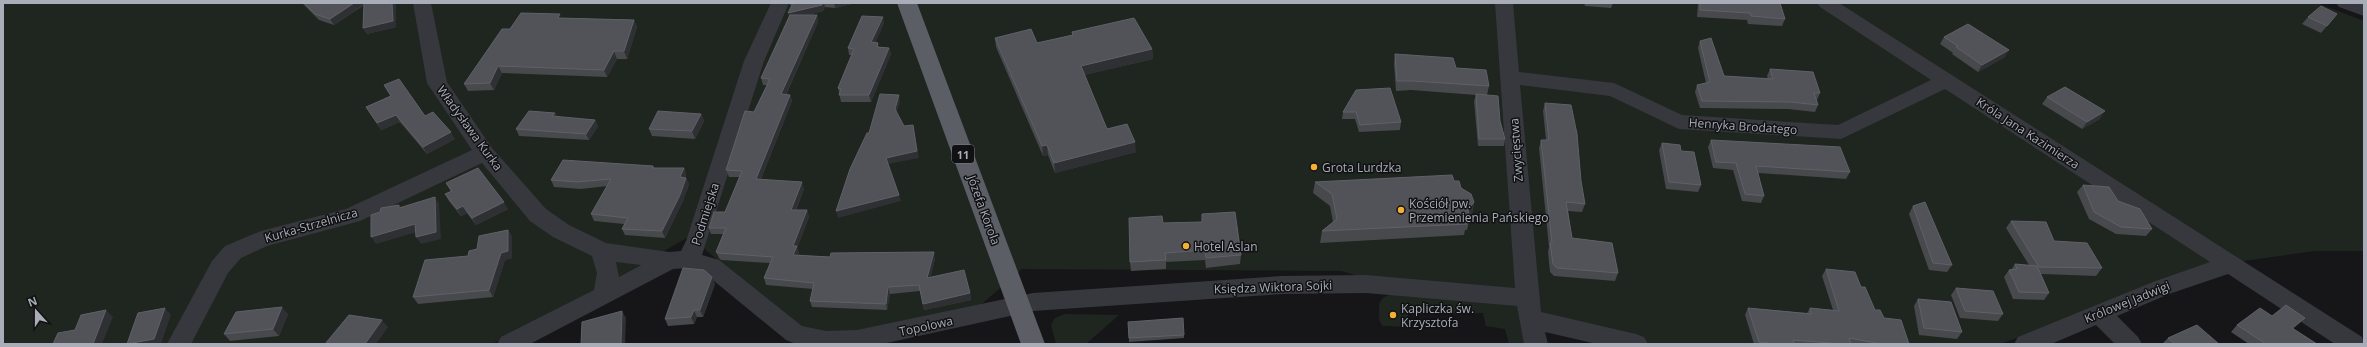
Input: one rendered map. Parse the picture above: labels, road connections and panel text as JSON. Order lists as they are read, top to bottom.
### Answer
{
  "streets": {
    "highway": ["11", "Józefa Korola"],
    "street": [
      "Henryka Brodatego",
      "Władysława Kurka",
      "Króla Jana Kazimierza",
      "Zwycięstwa",
      "Podmiejska",
      "Kurka-Strzelnicza",
      "Księdza Wiktora Sojki",
      "Królowej Jadwigi",
      "Topolowa"
    ]
  },
  "crossings": [
    ["Henryka Brodatego", "Króla Jana Kazimierza"],
    ["Henryka Brodatego", "Zwycięstwa"],
    ["Władysława Kurka", "Podmiejska"],
    ["Władysława Kurka", "Kurka-Strzelnicza"],
    ["Władysława Kurka", "Topolowa"],
    ["Króla Jana Kazimierza", "Królowej Jadwigi"],
    ["Zwycięstwa", "Księdza Wiktora Sojki"],
    ["11", "Józefa Korola"],
    ["11", "Księdza Wiktora Sojki"],
    ["11", "Topolowa"],
    ["Józefa Korola", "Księdza Wiktora Sojki"],
    ["Józefa Korola", "Topolowa"],
    ["Podmiejska", "Topolowa"],
    ["Księdza Wiktora Sojki", "Topolowa"]
  ],
  "places": [
    "Grota Lurdzka",
    "Kościół pw. Przemienienia Pańskiego",
    "Hotel Aslan",
    "Kapliczka św. Krzysztofa"
  ],
  "north": "top"
}
